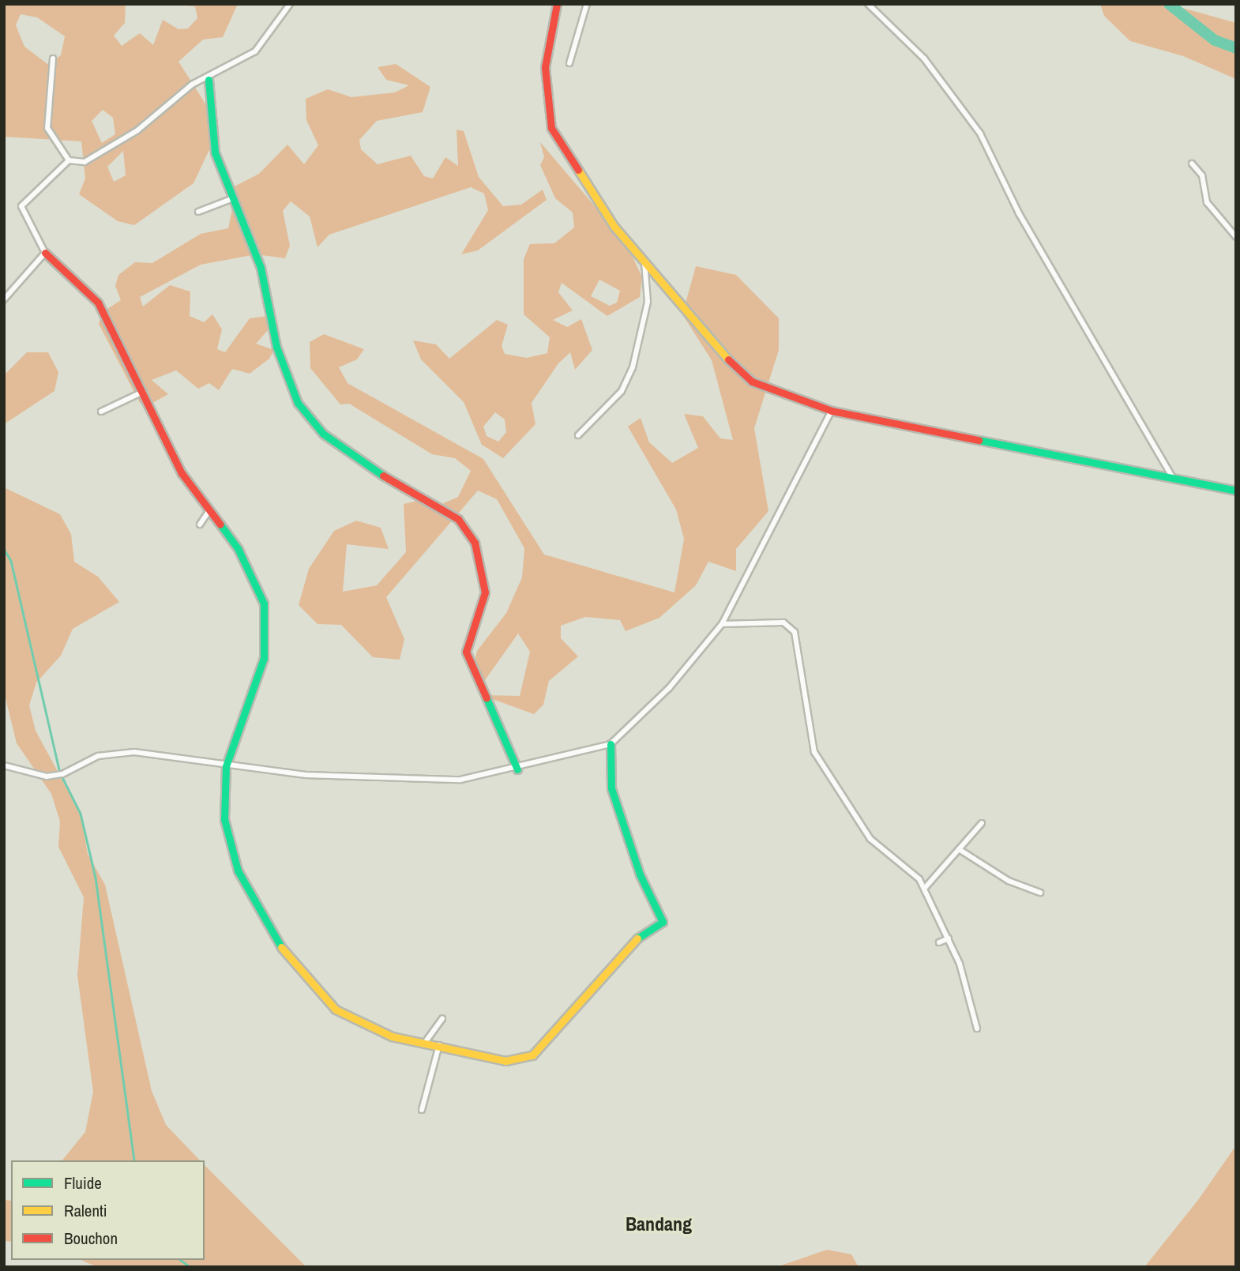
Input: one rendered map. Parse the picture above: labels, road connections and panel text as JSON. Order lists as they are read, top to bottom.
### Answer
{
  "districts": ["Bandang"],
  "legend": ["Fluide", "Ralenti", "Bouchon"]
}
